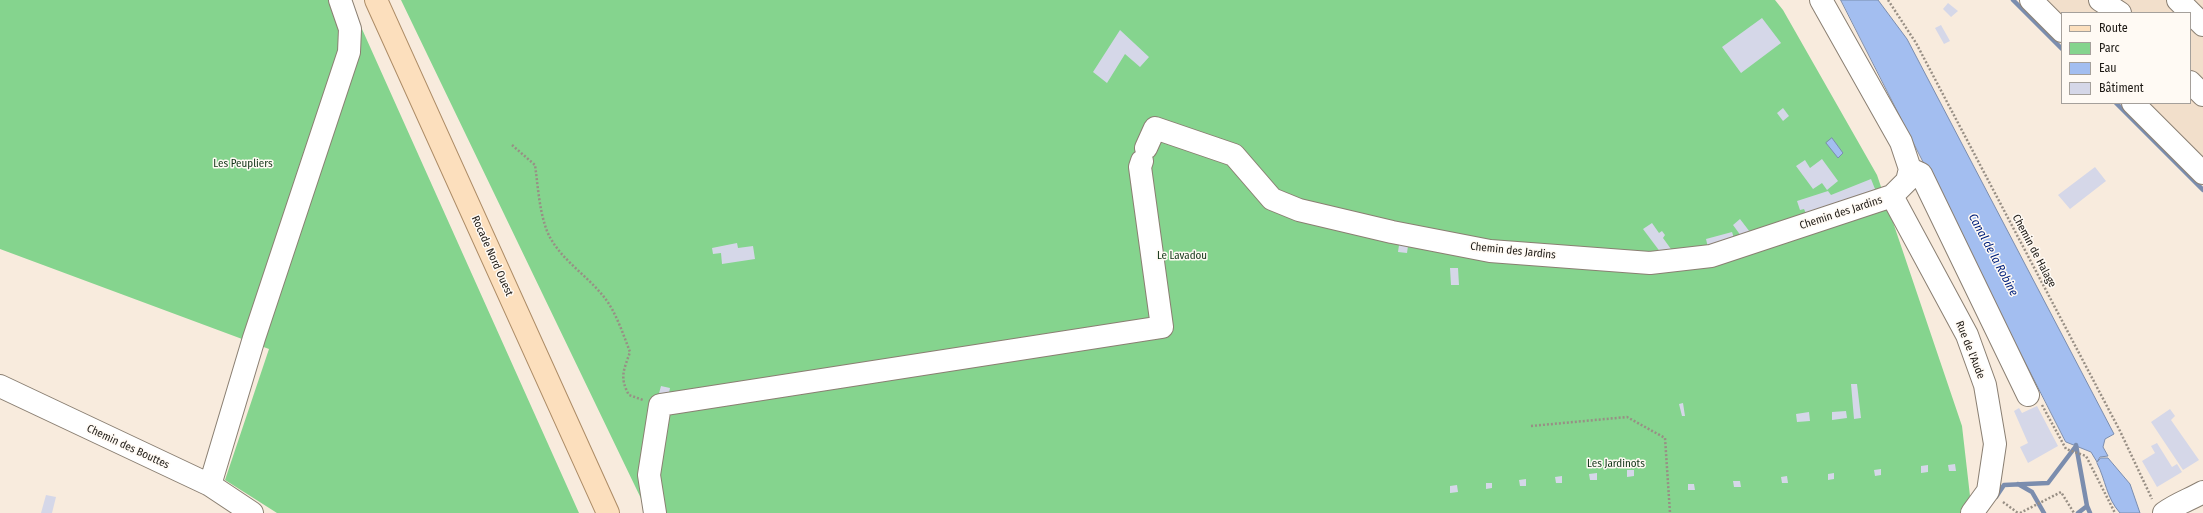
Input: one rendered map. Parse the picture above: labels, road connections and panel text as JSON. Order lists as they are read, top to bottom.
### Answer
{
  "streets": {
    "main road": ["Rocade Nord Ouest"],
    "street": ["Chemin des Jardins", "Rue de l'Aude", "Chemin des Bouttes"],
    "path": ["Chemin de Halage"]
  },
  "crossings": [
    ["Chemin des Jardins", "Rue de l'Aude"]
  ],
  "water": ["Canal de la Robine"],
  "parks": ["Les Peupliers", "Le Lavadou", "Les Jardinots"],
  "legend": [
    "Route",
    "Parc",
    "Eau",
    "Bâtiment"
  ]
}
